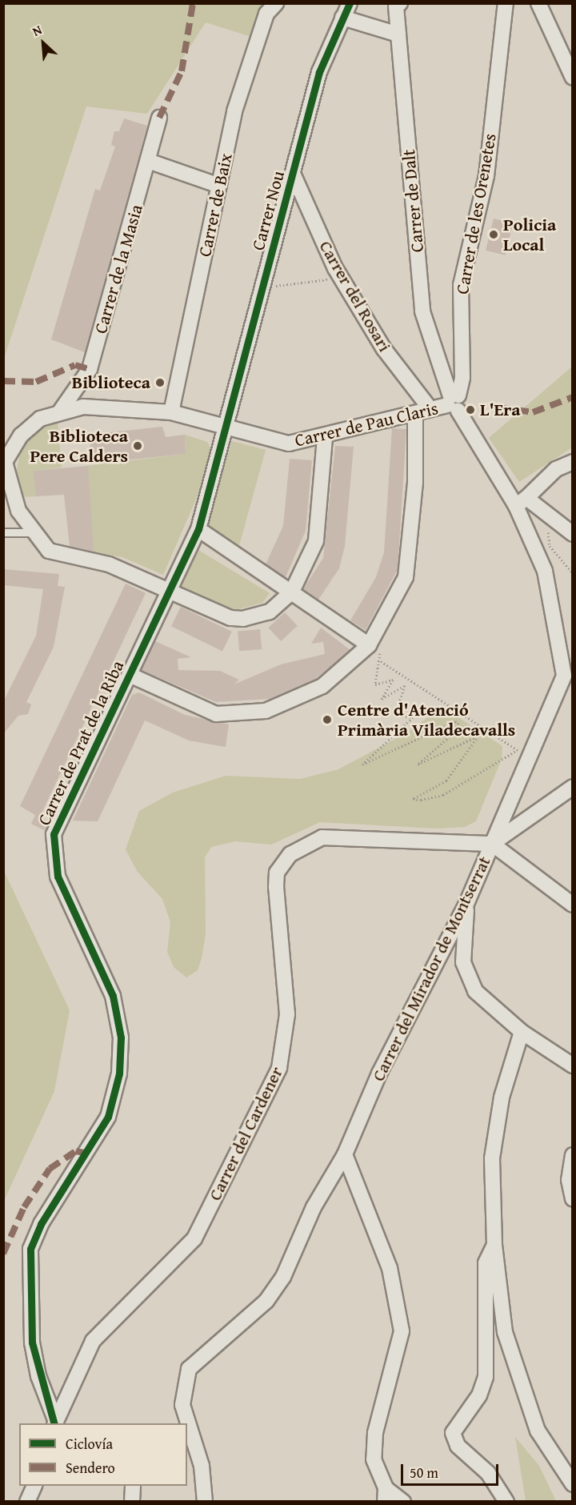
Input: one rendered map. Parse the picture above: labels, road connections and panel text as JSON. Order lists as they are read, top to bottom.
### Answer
{
  "streets": {
    "street": [
      "Carrer de Dalt",
      "Carrer de Baix",
      "Carrer Nou",
      "Carrer de les Orenetes",
      "Carrer de la Masia",
      "Carrer del Rosari",
      "Carrer de Pau Claris",
      "Carrer de Prat de la Riba",
      "Carrer del Mirador de Montserrat",
      "Carrer del Cardener"
    ]
  },
  "crossings": [
    ["Carrer de Dalt", "Carrer de les Orenetes"],
    ["Carrer de Dalt", "Carrer de Pau Claris"],
    ["Carrer de Dalt", "Carrer del Mirador de Montserrat"],
    ["Carrer de Baix", "Carrer de Pau Claris"],
    ["Carrer Nou", "Carrer del Rosari"],
    ["Carrer Nou", "Carrer de Pau Claris"],
    ["Carrer Nou", "Carrer de Prat de la Riba"],
    ["Carrer de les Orenetes", "Carrer de Pau Claris"],
    ["Carrer de les Orenetes", "Carrer del Mirador de Montserrat"],
    ["Carrer de la Masia", "Carrer de Pau Claris"],
    ["Carrer del Rosari", "Carrer de Pau Claris"],
    ["Carrer de Pau Claris", "Carrer de Prat de la Riba"],
    ["Carrer de Pau Claris", "Carrer del Mirador de Montserrat"],
    ["Carrer de Prat de la Riba", "Carrer del Cardener"],
    ["Carrer del Mirador de Montserrat", "Carrer del Cardener"]
  ],
  "places": [
    "Policia Local",
    "Biblioteca",
    "L'Era",
    "Biblioteca Pere Calders",
    "Centre d'Atenció Primària Viladecavalls"
  ],
  "legend": ["Ciclovía", "Sendero"],
  "scale_bar": "50 m",
  "north": "top left"
}
